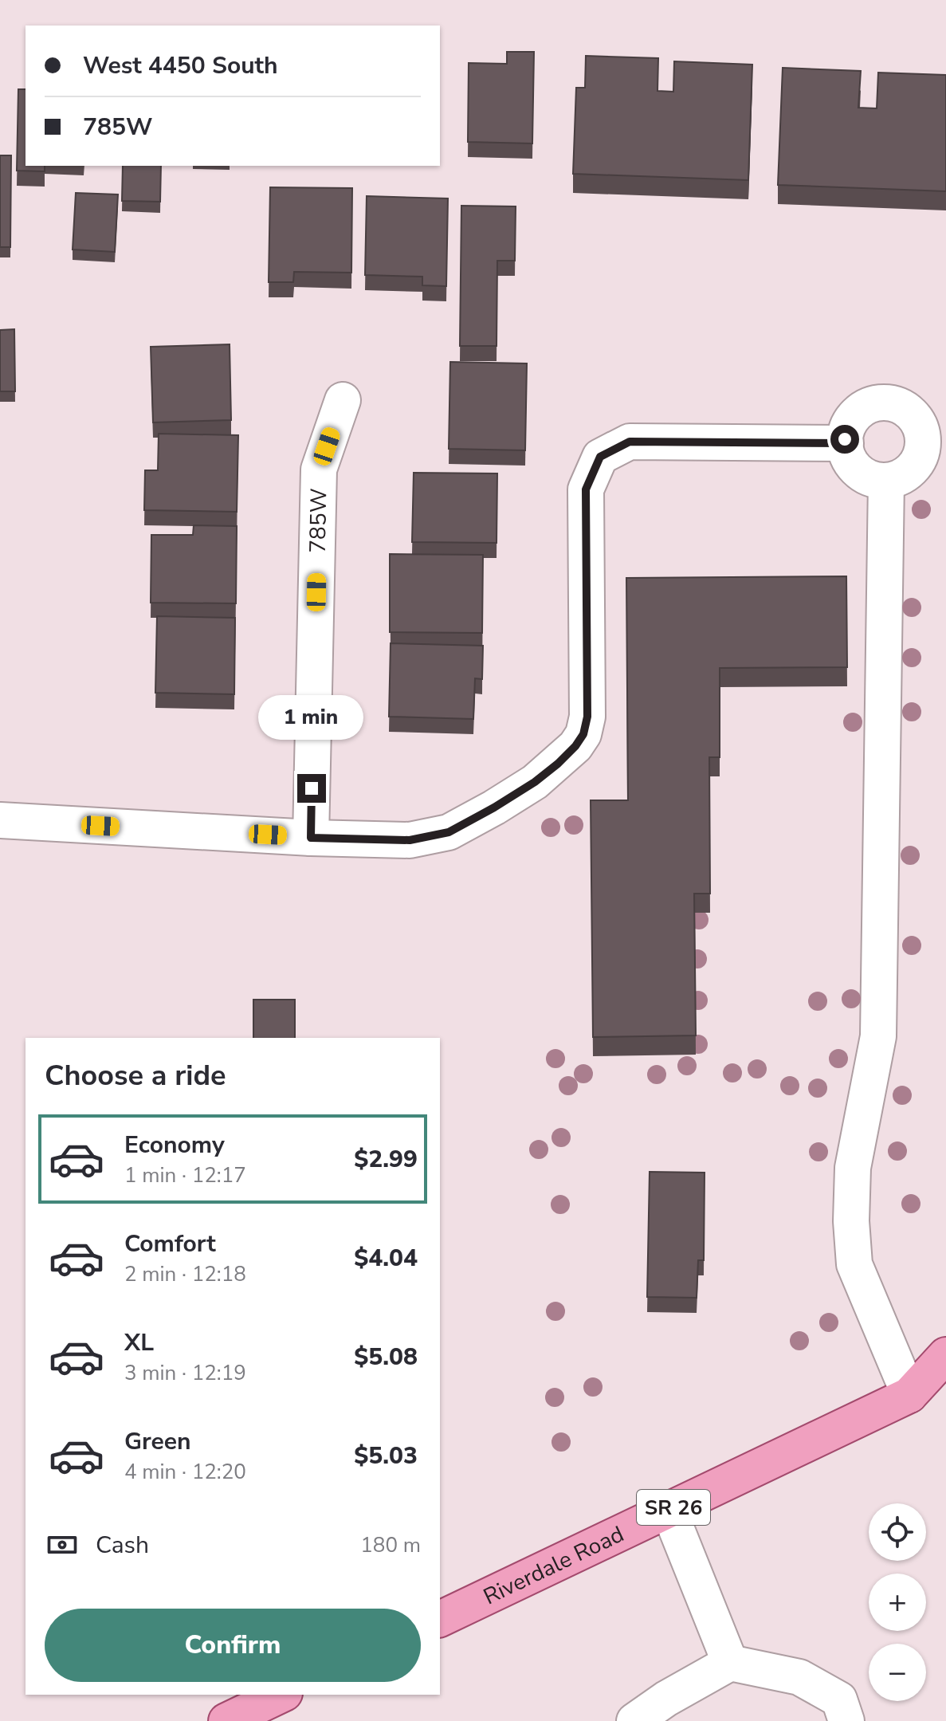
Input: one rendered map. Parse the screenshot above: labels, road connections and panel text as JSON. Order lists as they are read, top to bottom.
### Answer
{
  "streets": {
    "main road": ["SR 26", "Riverdale Road"],
    "street": ["785W"]
  },
  "page": {
    "banner": ["West 4450 South", "785W"],
    "bubble": "1 min",
    "heading": "Choose a ride",
    "list": [
      {
        "name": "Economy",
        "note": "1 min · 12:17",
        "value": "$2.99"
      },
      {
        "name": "Comfort",
        "note": "2 min · 12:18",
        "value": "$4.04"
      },
      {
        "name": "XL",
        "note": "3 min · 12:19",
        "value": "$5.08"
      },
      {
        "name": "Green",
        "note": "4 min · 12:20",
        "value": "$5.03"
      }
    ],
    "map_buttons": ["+", "−"],
    "pay": ["Cash", "180 m"],
    "buttons": "Confirm"
  }
}
